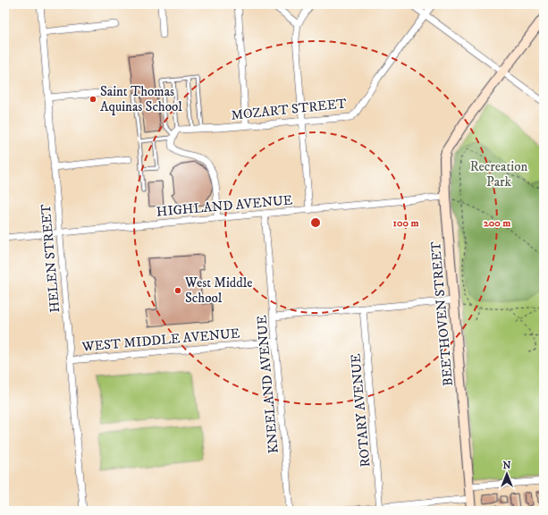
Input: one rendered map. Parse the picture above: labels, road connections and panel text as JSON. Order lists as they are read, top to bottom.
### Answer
{
  "streets": {
    "street": [
      "MOZART STREET",
      "HIGHLAND AVENUE",
      "HELEN STREET",
      "BEETHOVEN STREET",
      "WEST MIDDLE AVENUE",
      "KNEELAND AVENUE",
      "ROTARY AVENUE"
    ]
  },
  "crossings": [
    ["HIGHLAND AVENUE", "HELEN STREET"],
    ["HIGHLAND AVENUE", "BEETHOVEN STREET"],
    ["HIGHLAND AVENUE", "KNEELAND AVENUE"],
    ["HELEN STREET", "WEST MIDDLE AVENUE"],
    ["WEST MIDDLE AVENUE", "KNEELAND AVENUE"]
  ],
  "parks": ["Recreation Park"],
  "places": ["Saint Thomas Aquinas School", "West Middle School"],
  "north": "top",
  "rings": ["100 m", "200 m"]
}
